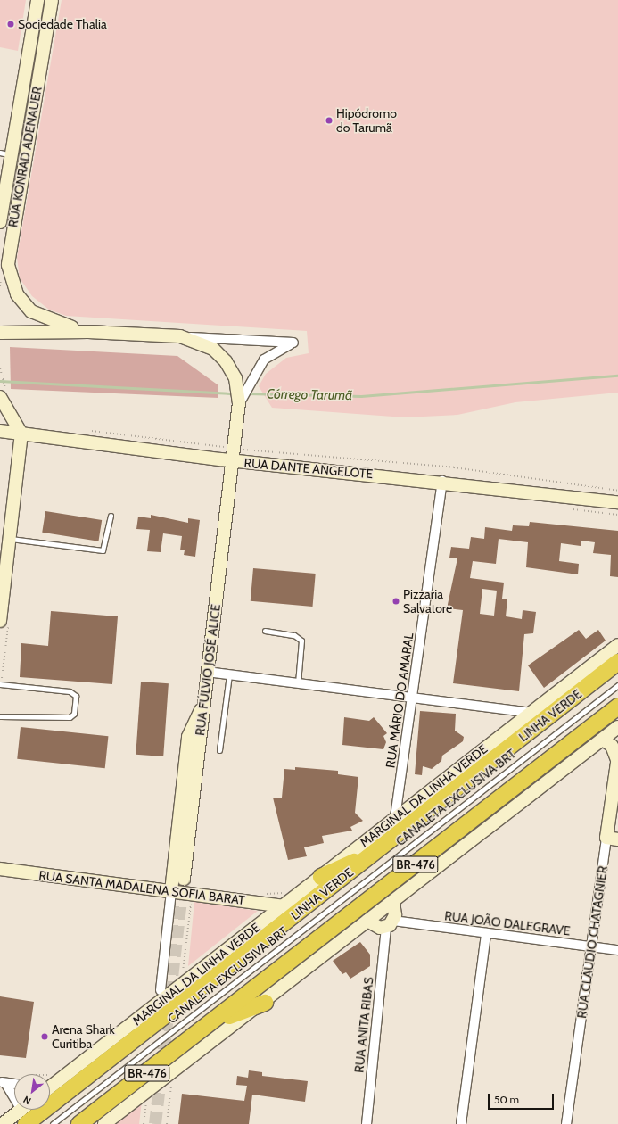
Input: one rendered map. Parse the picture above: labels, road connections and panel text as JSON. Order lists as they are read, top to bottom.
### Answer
{
  "streets": {
    "highway": ["LINHA VERDE", "BR-476"],
    "main road": [
      "RUA KONRAD ADENAUER",
      "RUA DANTE ANGELOTE",
      "RUA FÚLVIO JOSÉ ALICE",
      "MARGINAL DA LINHA VERDE",
      "RUA SANTA MADALENA SOFIA BARAT",
      "RUA CLÁUDIO CHATAGNIER"
    ],
    "street": ["RUA MÁRIO DO AMARAL", "RUA JOÃO DALEGRAVE", "RUA ANITA RIBAS"],
    "lane": ["CANALETA EXCLUSIVA BRT"]
  },
  "crossings": [
    ["RUA KONRAD ADENAUER", "RUA FÚLVIO JOSÉ ALICE"],
    ["RUA DANTE ANGELOTE", "RUA FÚLVIO JOSÉ ALICE"],
    ["RUA DANTE ANGELOTE", "RUA MÁRIO DO AMARAL"],
    ["RUA MÁRIO DO AMARAL", "MARGINAL DA LINHA VERDE"],
    ["MARGINAL DA LINHA VERDE", "RUA SANTA MADALENA SOFIA BARAT"],
    ["RUA JOÃO DALEGRAVE", "RUA CLÁUDIO CHATAGNIER"],
    ["RUA JOÃO DALEGRAVE", "RUA ANITA RIBAS"]
  ],
  "water": ["Córrego Tarumã"],
  "places": [
    "Sociedade Thalia",
    "Hipódromo do Tarumã",
    "Pizzaria Salvatore",
    "Arena Shark Curitiba"
  ],
  "scale_bar": "50 m",
  "north": "bottom left"
}
